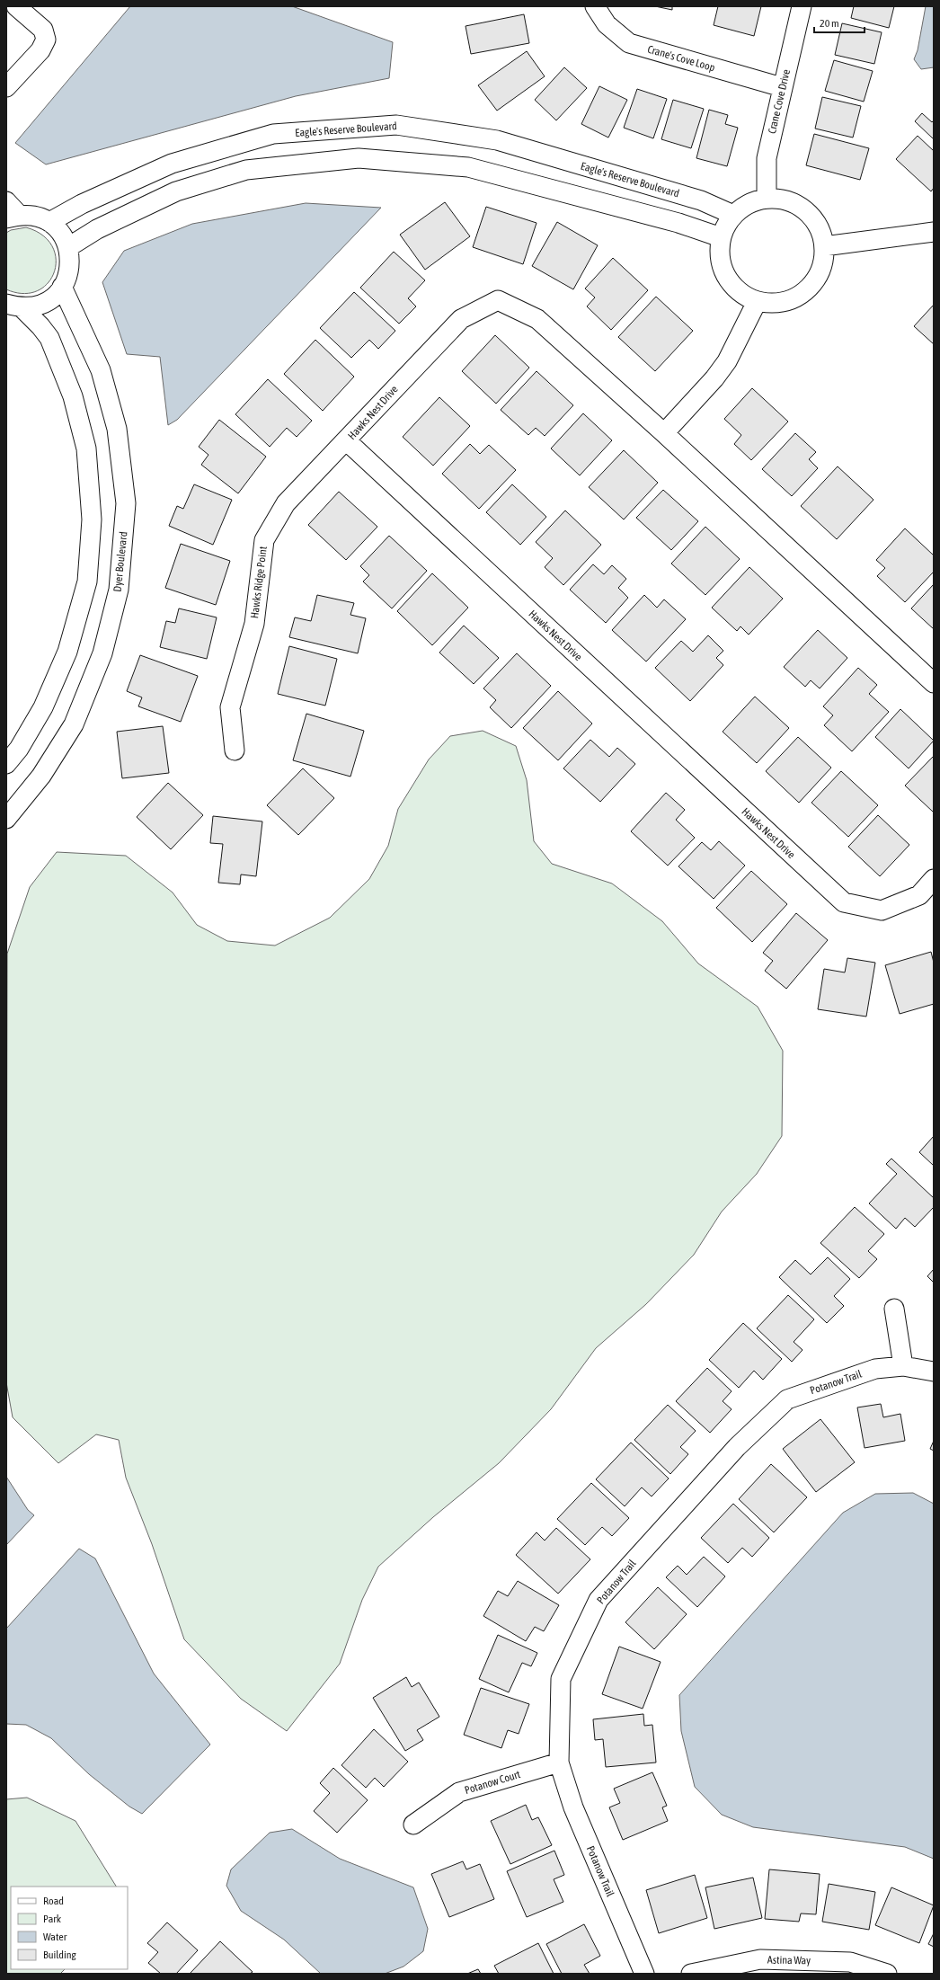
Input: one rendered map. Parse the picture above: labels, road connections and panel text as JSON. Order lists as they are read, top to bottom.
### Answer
{
  "streets": {
    "street": [
      "Crane's Cove Loop",
      "Crane Cove Drive",
      "Eagle's Reserve Boulevard",
      "Hawks Nest Drive",
      "Dyer Boulevard",
      "Hawks Ridge Point",
      "Potanow Trail",
      "Potanow Court",
      "Astina Way"
    ]
  },
  "crossings": [
    ["Crane's Cove Loop", "Crane Cove Drive"],
    ["Crane Cove Drive", "Eagle's Reserve Boulevard"],
    ["Hawks Nest Drive", "Hawks Ridge Point"],
    ["Potanow Trail", "Potanow Court"]
  ],
  "legend": [
    "Road",
    "Park",
    "Water",
    "Building"
  ],
  "scale_bar": "20 m"
}
